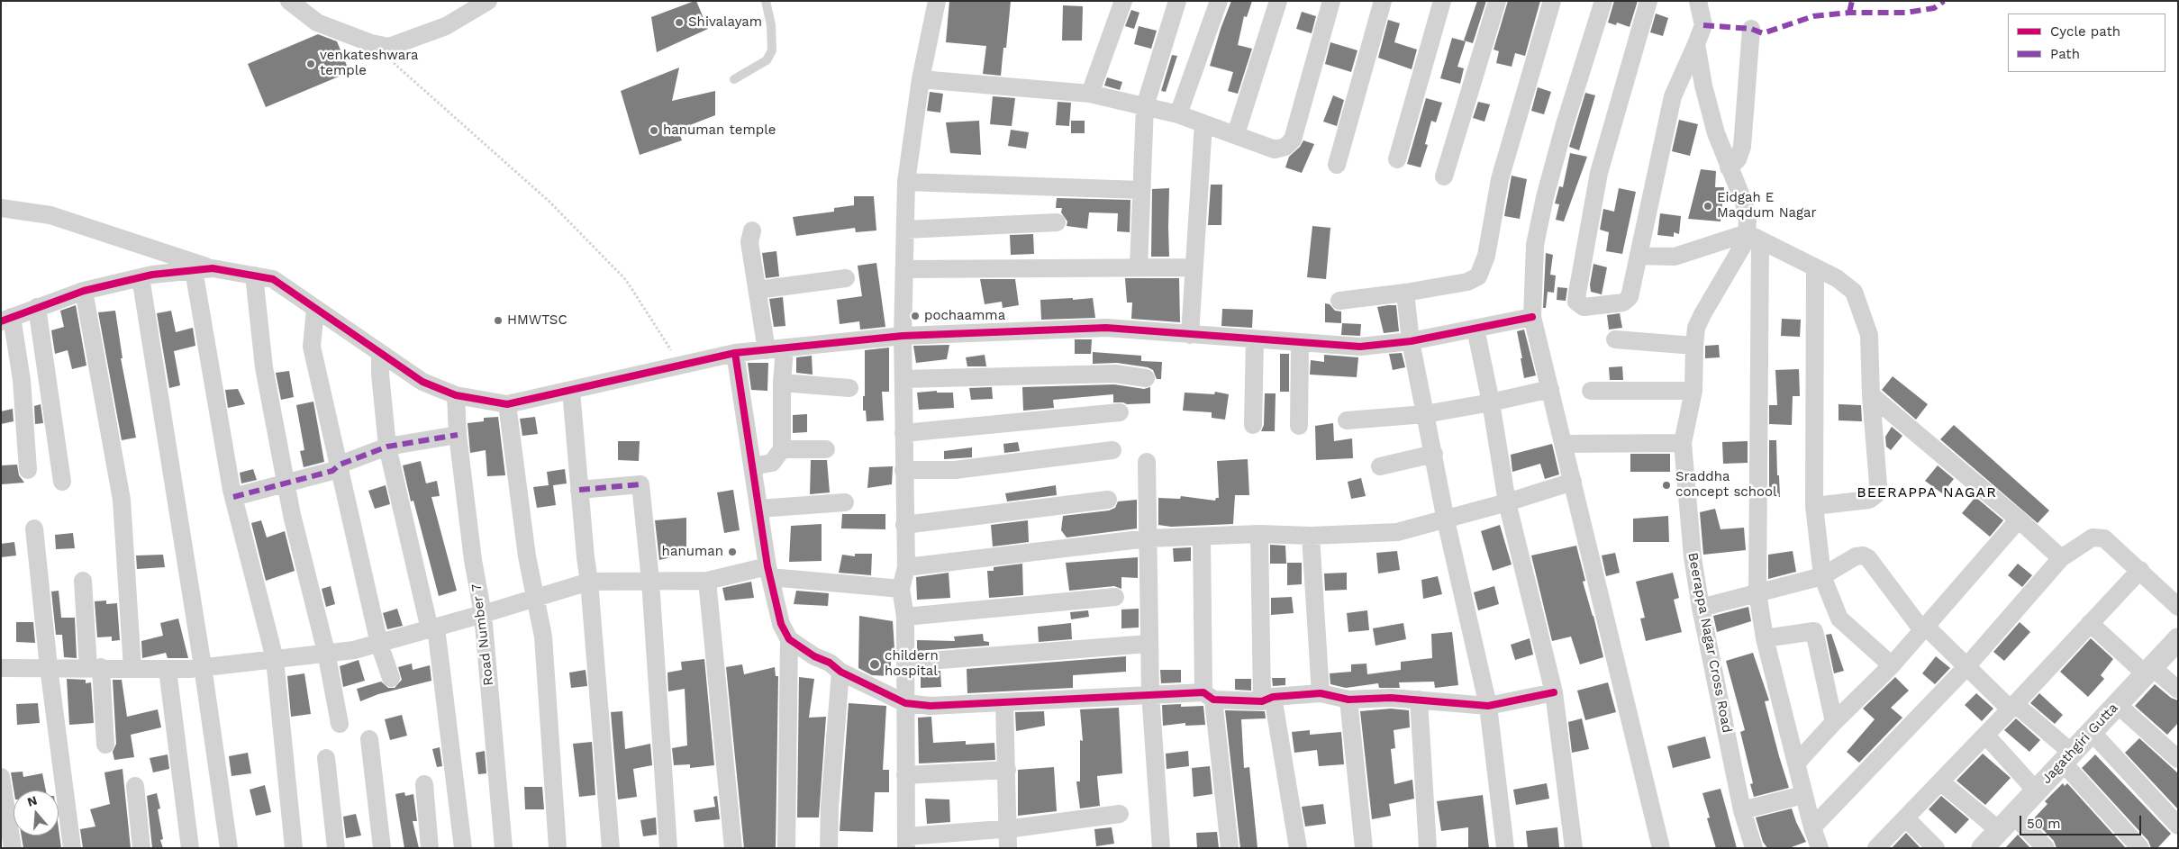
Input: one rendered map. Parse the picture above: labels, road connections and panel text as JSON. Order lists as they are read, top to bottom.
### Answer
{
  "streets": {
    "street": ["Road Number 7", "Beerappa Nagar Cross Road", "Jagathgiri Gutta"]
  },
  "districts": ["BEERAPPA NAGAR"],
  "places": [
    "Shivalayam",
    "venkateshwara temple",
    "hanuman temple",
    "Eidgah E Maqdum Nagar",
    "pochaamma",
    "HMWTSC",
    "Sraddha concept school",
    "hanuman",
    "childern hospital"
  ],
  "legend": ["Cycle path", "Path"],
  "scale_bar": "50 m",
  "north": "top"
}
